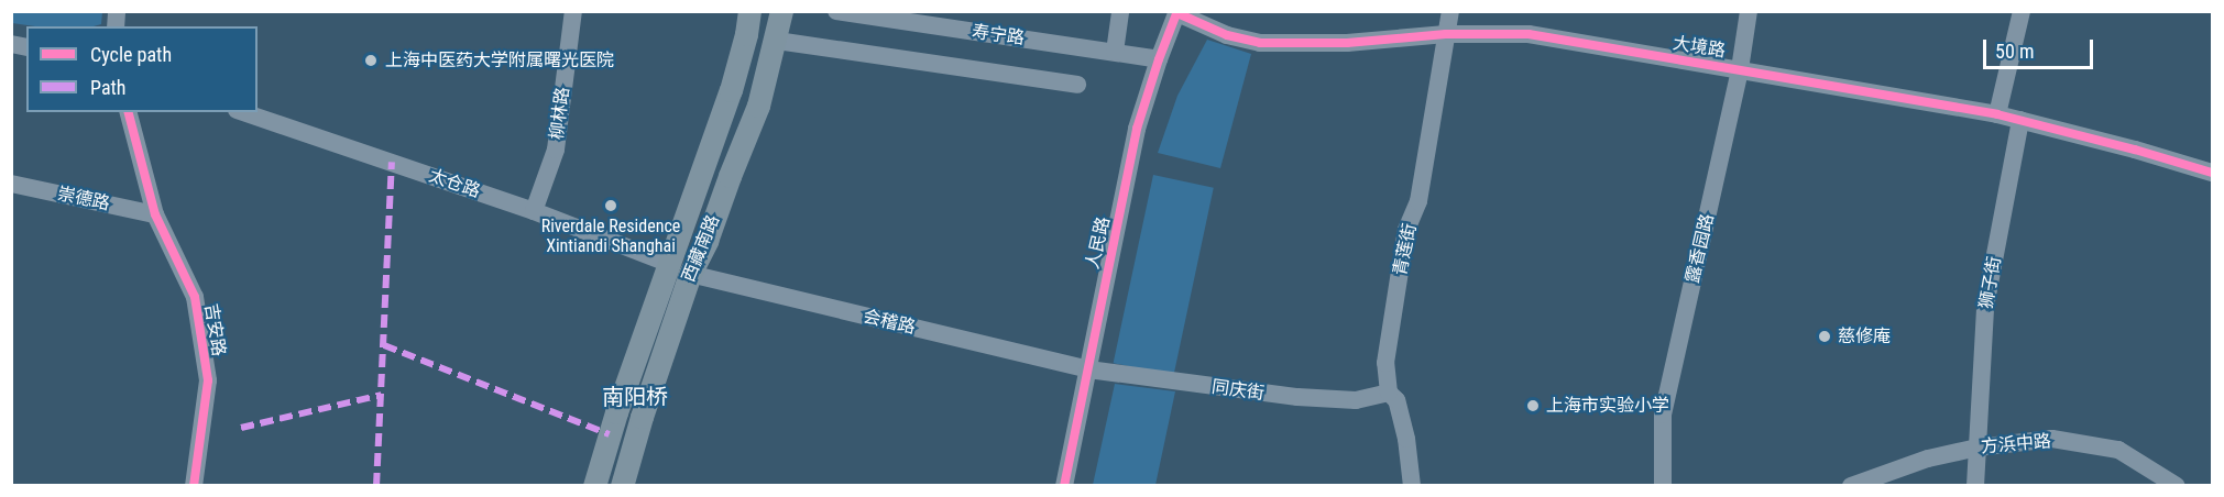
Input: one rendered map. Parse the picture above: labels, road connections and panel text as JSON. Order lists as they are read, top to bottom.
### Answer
{
  "streets": {
    "main road": ["西藏南路"],
    "street": [
      "寿宁路",
      "大境路",
      "柳林路",
      "太仓路",
      "崇德路",
      "人民路",
      "露香园路",
      "青莲街",
      "狮子街",
      "会稽路",
      "吉安路",
      "同庆街",
      "方浜中路"
    ]
  },
  "crossings": [
    ["寿宁路", "人民路"],
    ["大境路", "人民路"],
    ["大境路", "露香园路"],
    ["大境路", "青莲街"],
    ["大境路", "狮子街"],
    ["柳林路", "太仓路"],
    ["太仓路", "西藏南路"],
    ["太仓路", "会稽路"],
    ["崇德路", "吉安路"],
    ["人民路", "会稽路"],
    ["人民路", "同庆街"],
    ["西藏南路", "会稽路"],
    ["青莲街", "同庆街"],
    ["狮子街", "方浜中路"],
    ["会稽路", "同庆街"]
  ],
  "districts": ["南阳桥"],
  "places": [
    "上海中医药大学附属曙光医院",
    "Riverdale Residence Xintiandi Shanghai",
    "慈修庵",
    "上海市实验小学"
  ],
  "legend": ["Cycle path", "Path"],
  "scale_bar": "50 m"
}
